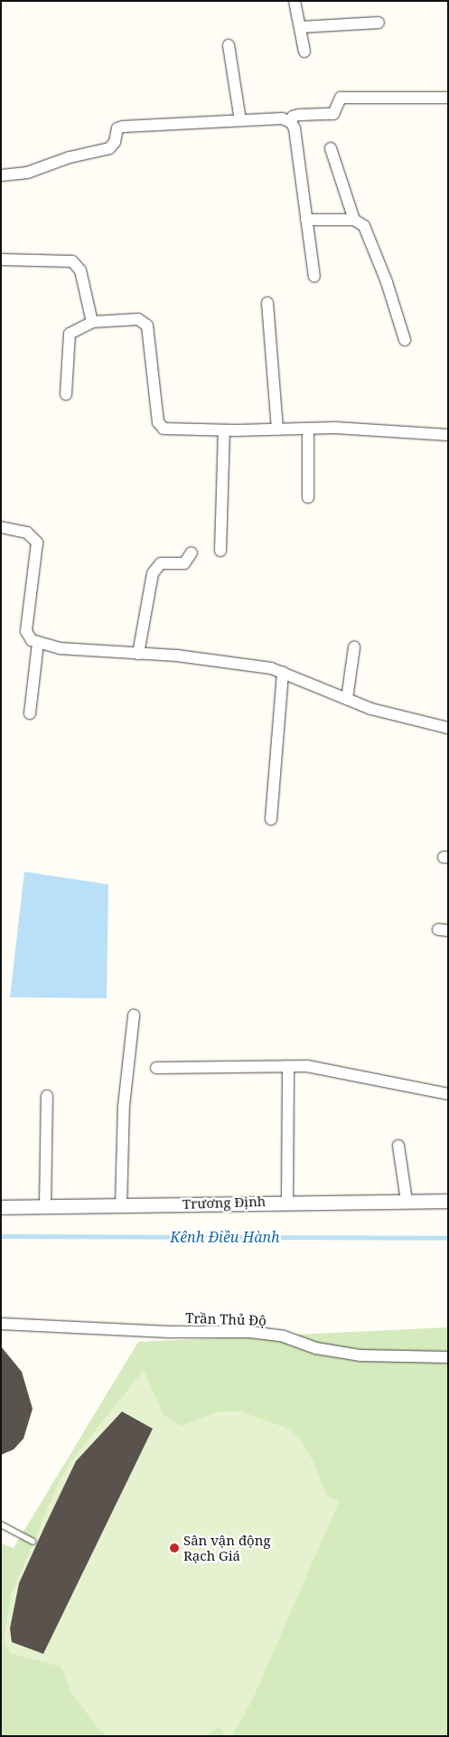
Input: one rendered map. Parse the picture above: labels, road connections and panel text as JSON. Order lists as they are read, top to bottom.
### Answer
{
  "streets": {
    "street": ["Trương Định", "Trần Thủ Độ"]
  },
  "water": ["Kênh Điều Hành"],
  "places": ["Sân vận động Rạch Giá"]
}
